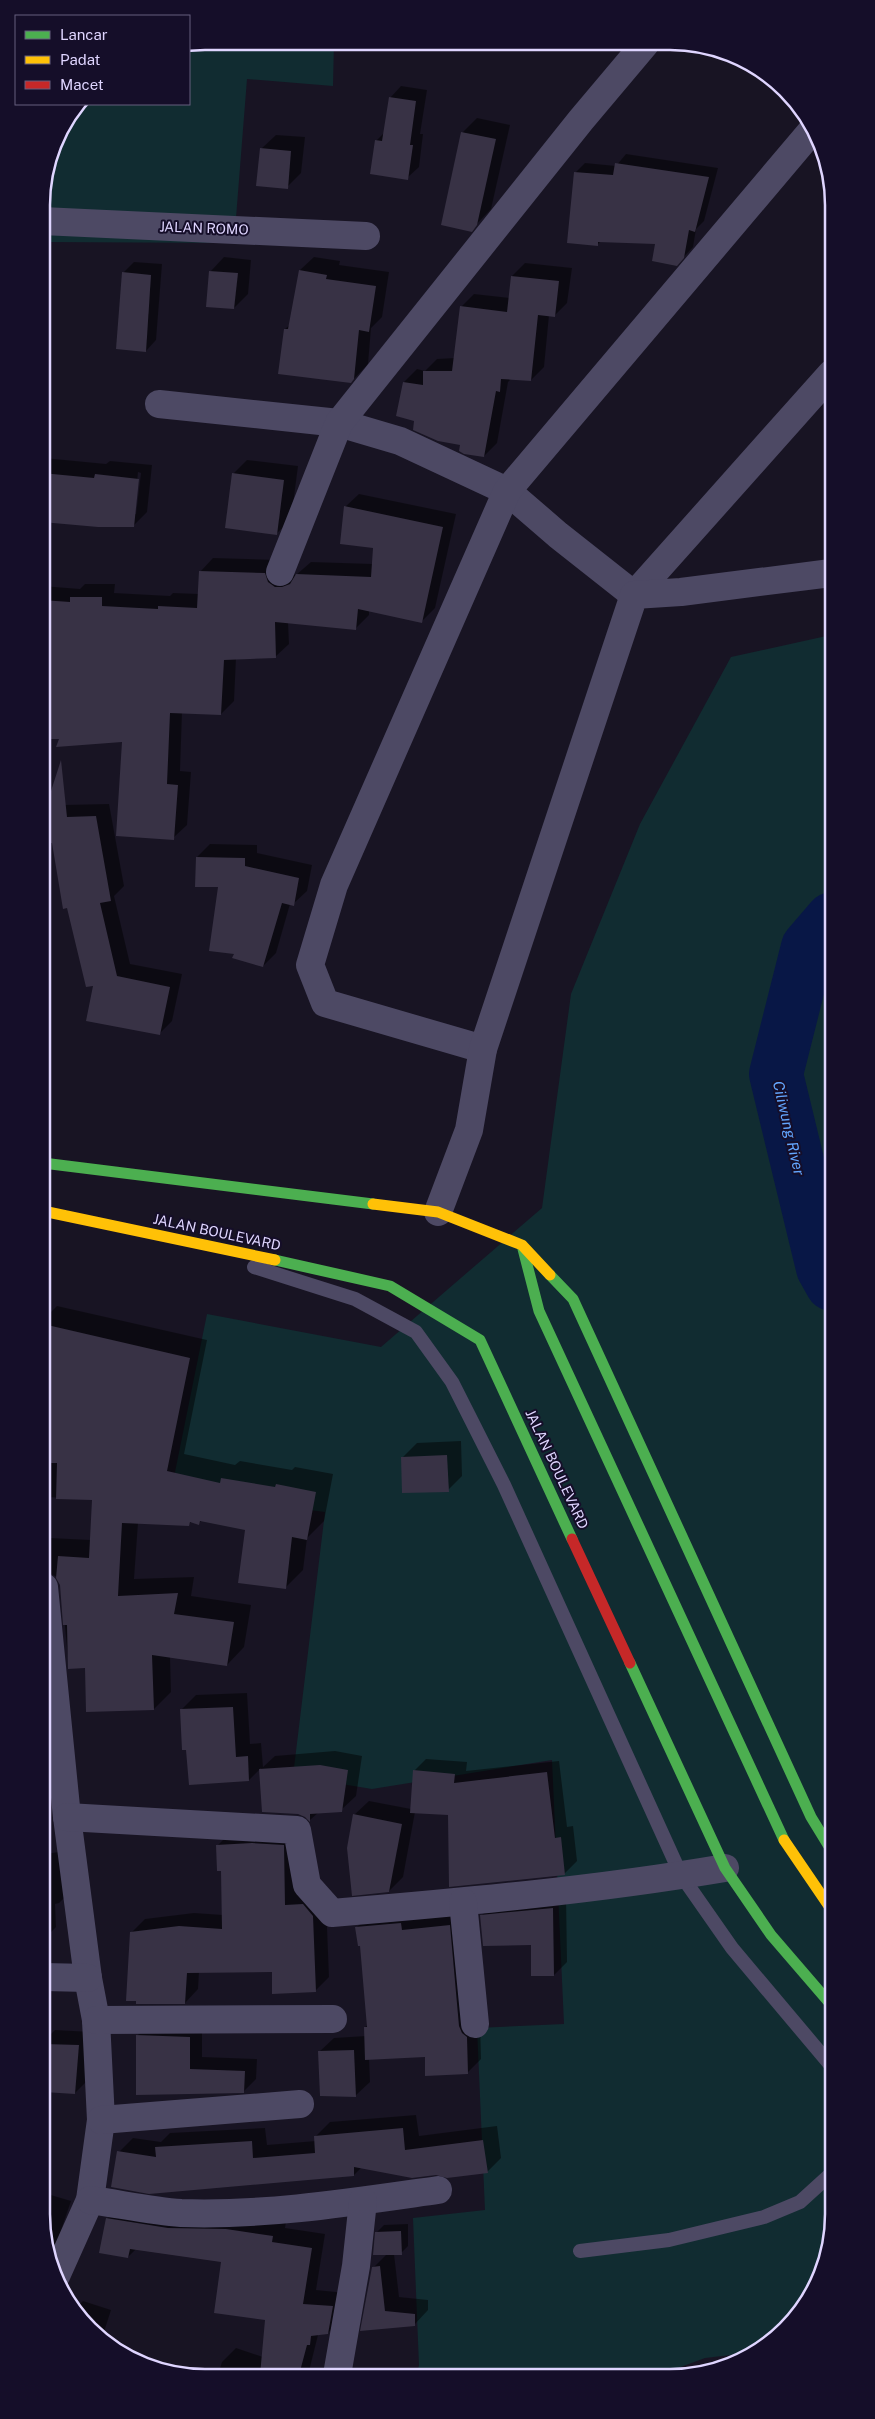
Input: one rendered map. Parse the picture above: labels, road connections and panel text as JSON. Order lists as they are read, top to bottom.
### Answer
{
  "streets": {
    "main road": ["JALAN BOULEVARD"],
    "street": ["JALAN ROMO"]
  },
  "water": ["Ciliwung River"],
  "legend": ["Lancar", "Padat", "Macet"]
}
